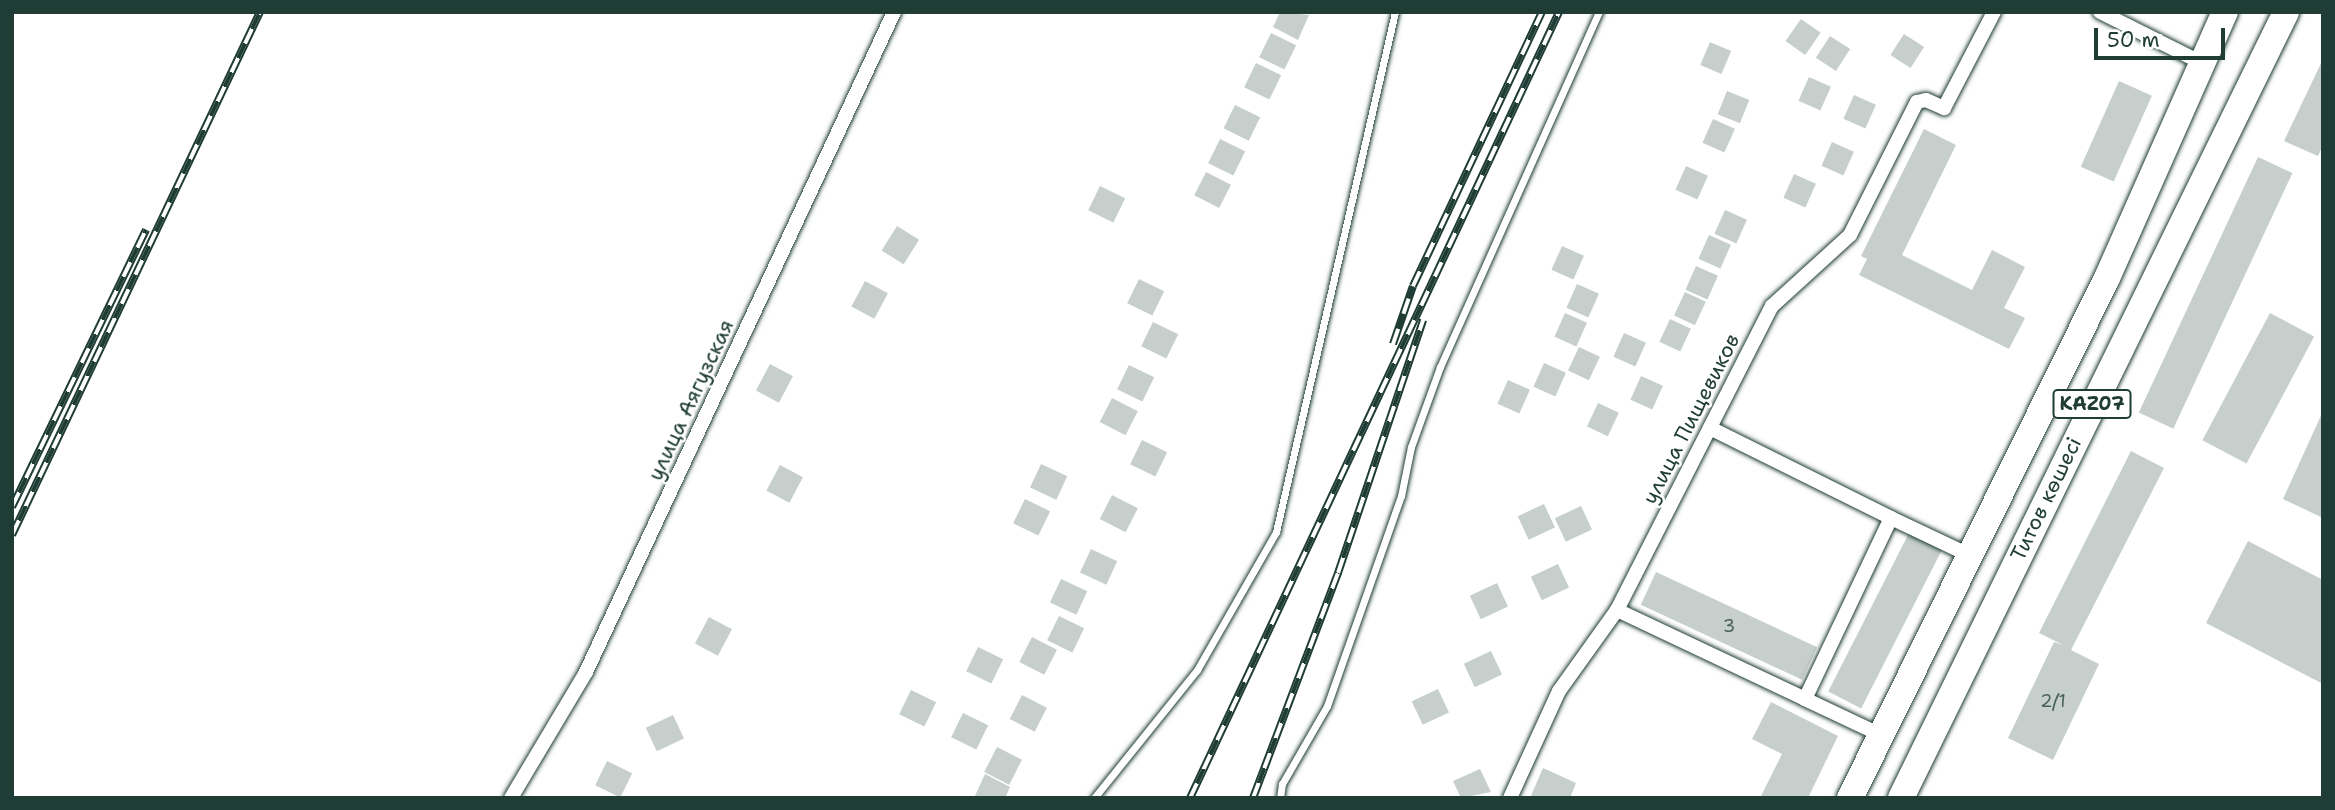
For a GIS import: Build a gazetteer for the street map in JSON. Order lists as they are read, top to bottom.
{
  "streets": {
    "highway": ["KAZ07", "Титов көшесі"],
    "street": ["улица Аягузская", "улица Пищевиков"]
  },
  "house_numbers": ["3", "2/1"],
  "scale_bar": "50 m"
}
